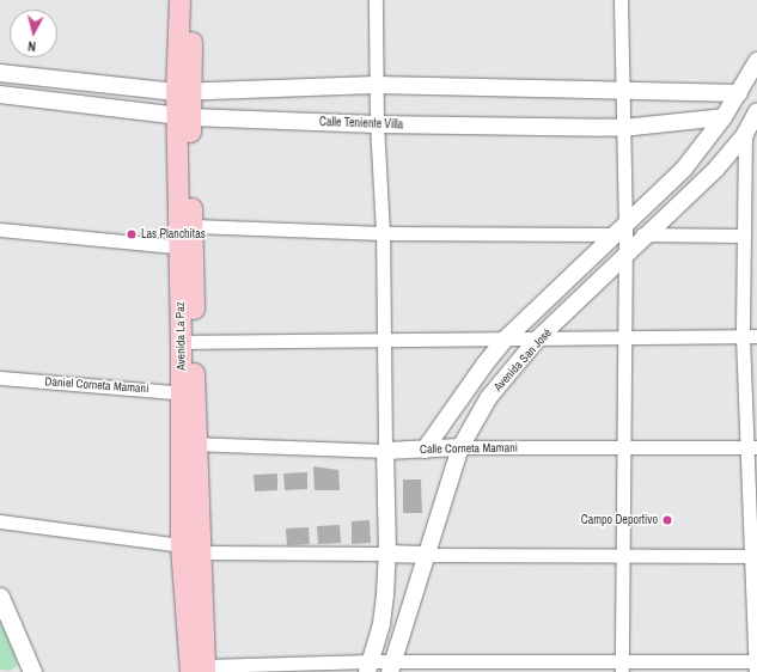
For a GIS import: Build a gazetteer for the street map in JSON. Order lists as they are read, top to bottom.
{
  "streets": {
    "main road": ["Avenida La Paz"],
    "street": [
      "Calle Teniente Villa",
      "Avenida San José",
      "Daniel Corneta Mamani",
      "Calle Corneta Mamani"
    ]
  },
  "crossings": [
    ["Calle Teniente Villa", "Avenida La Paz"],
    ["Calle Teniente Villa", "Avenida San José"],
    ["Avenida La Paz", "Daniel Corneta Mamani"],
    ["Avenida La Paz", "Calle Corneta Mamani"],
    ["Avenida San José", "Calle Corneta Mamani"]
  ],
  "places": ["Las Planchitas", "Campo Deportivo"],
  "north": "bottom"
}
